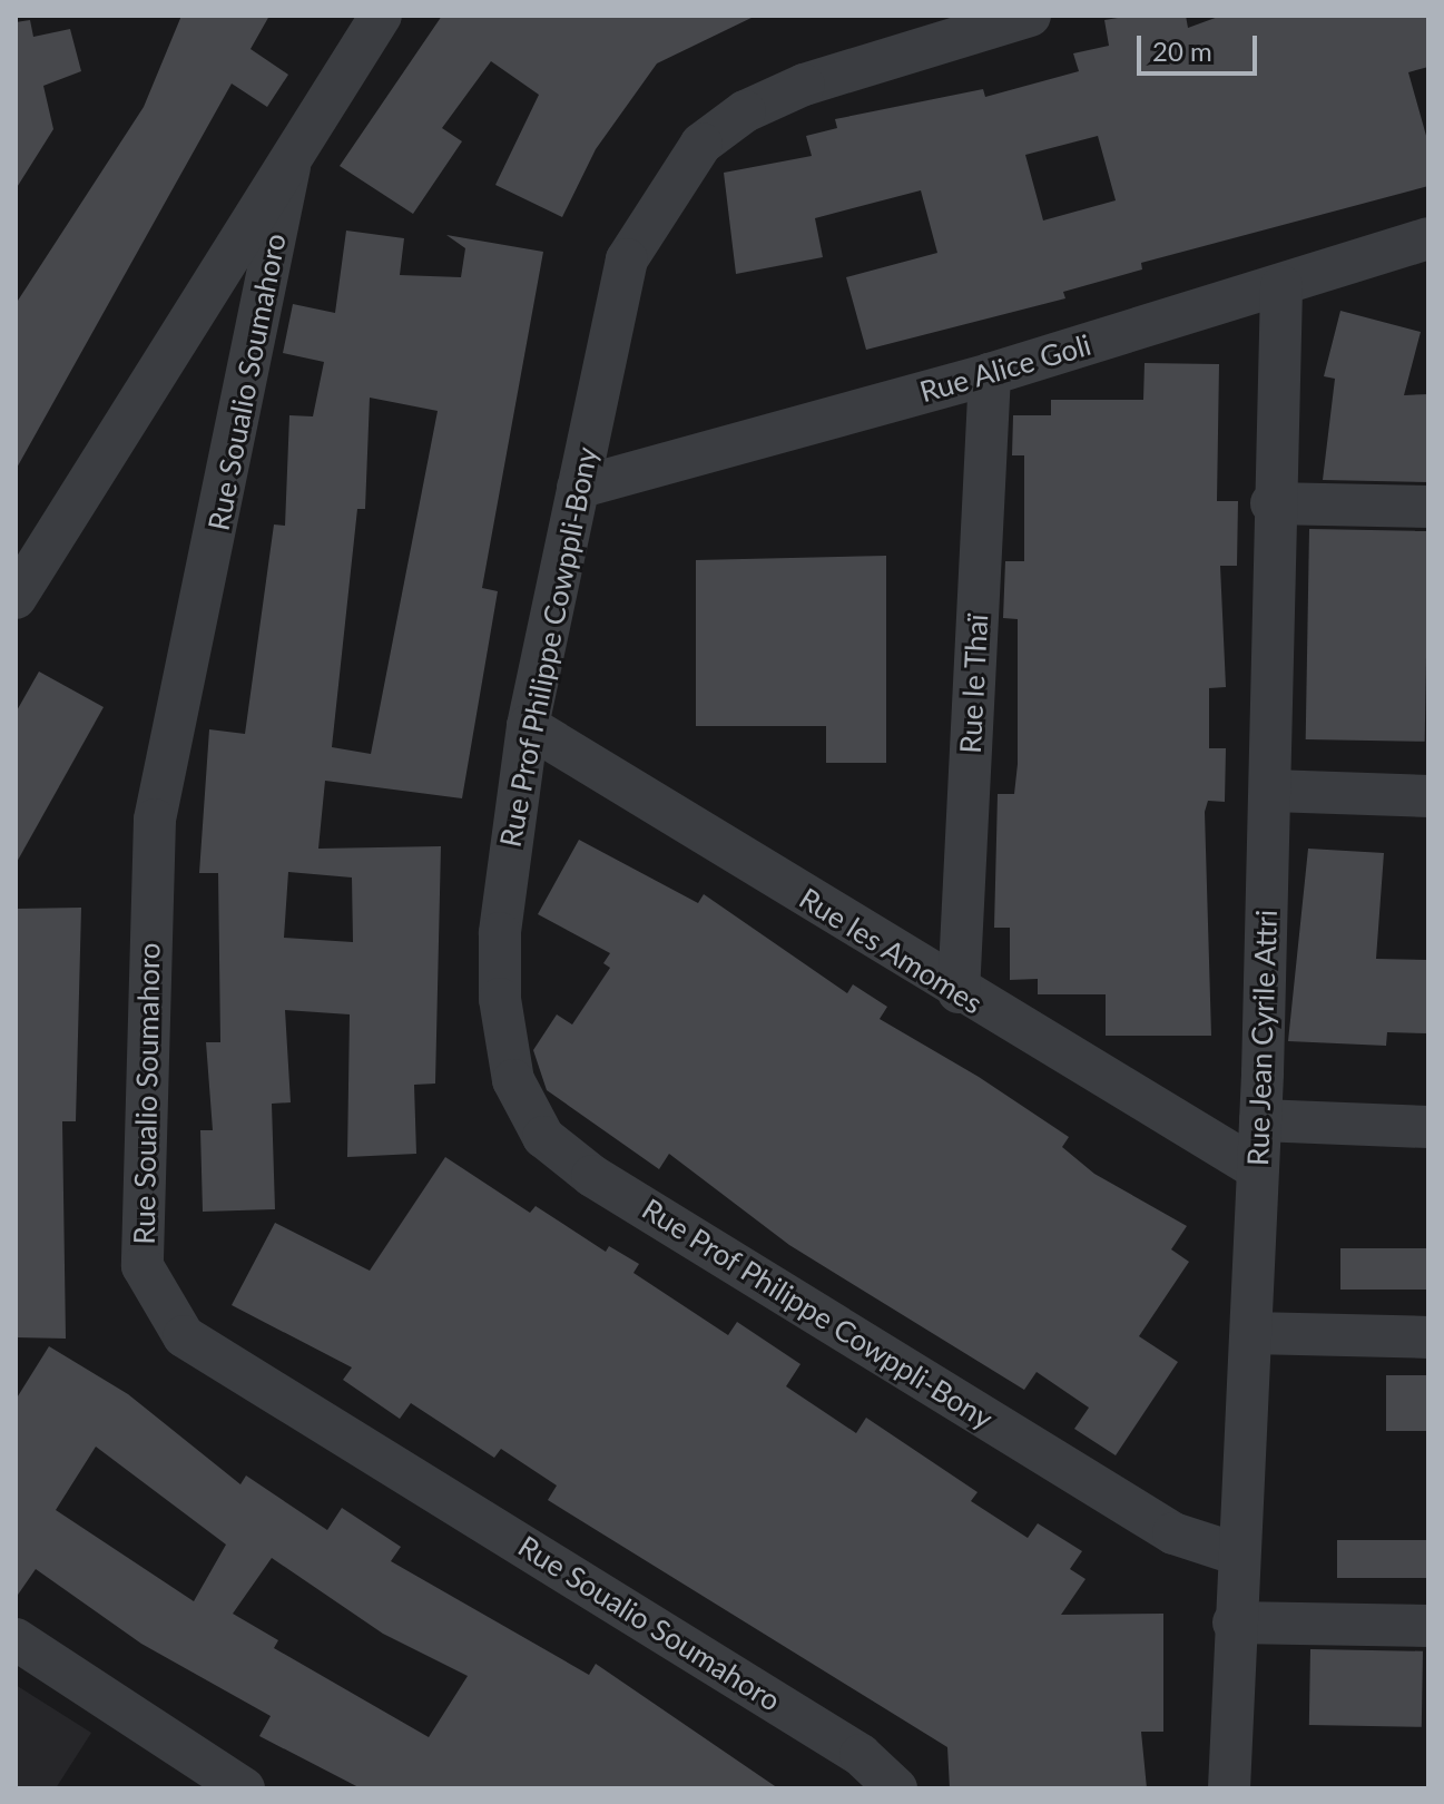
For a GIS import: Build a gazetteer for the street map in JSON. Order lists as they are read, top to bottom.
{
  "streets": {
    "street": [
      "Rue Alice Goli",
      "Rue Soualio Soumahoro",
      "Rue Prof Philippe Cowppli-Bony",
      "Rue le Thaï",
      "Rue les Amomes",
      "Rue Jean Cyrile Attri"
    ]
  },
  "crossings": [
    ["Rue Alice Goli", "Rue Prof Philippe Cowppli-Bony"],
    ["Rue Alice Goli", "Rue le Thaï"],
    ["Rue Alice Goli", "Rue Jean Cyrile Attri"],
    ["Rue Prof Philippe Cowppli-Bony", "Rue les Amomes"],
    ["Rue Prof Philippe Cowppli-Bony", "Rue Jean Cyrile Attri"],
    ["Rue le Thaï", "Rue les Amomes"],
    ["Rue les Amomes", "Rue Jean Cyrile Attri"]
  ],
  "scale_bar": "20 m"
}
